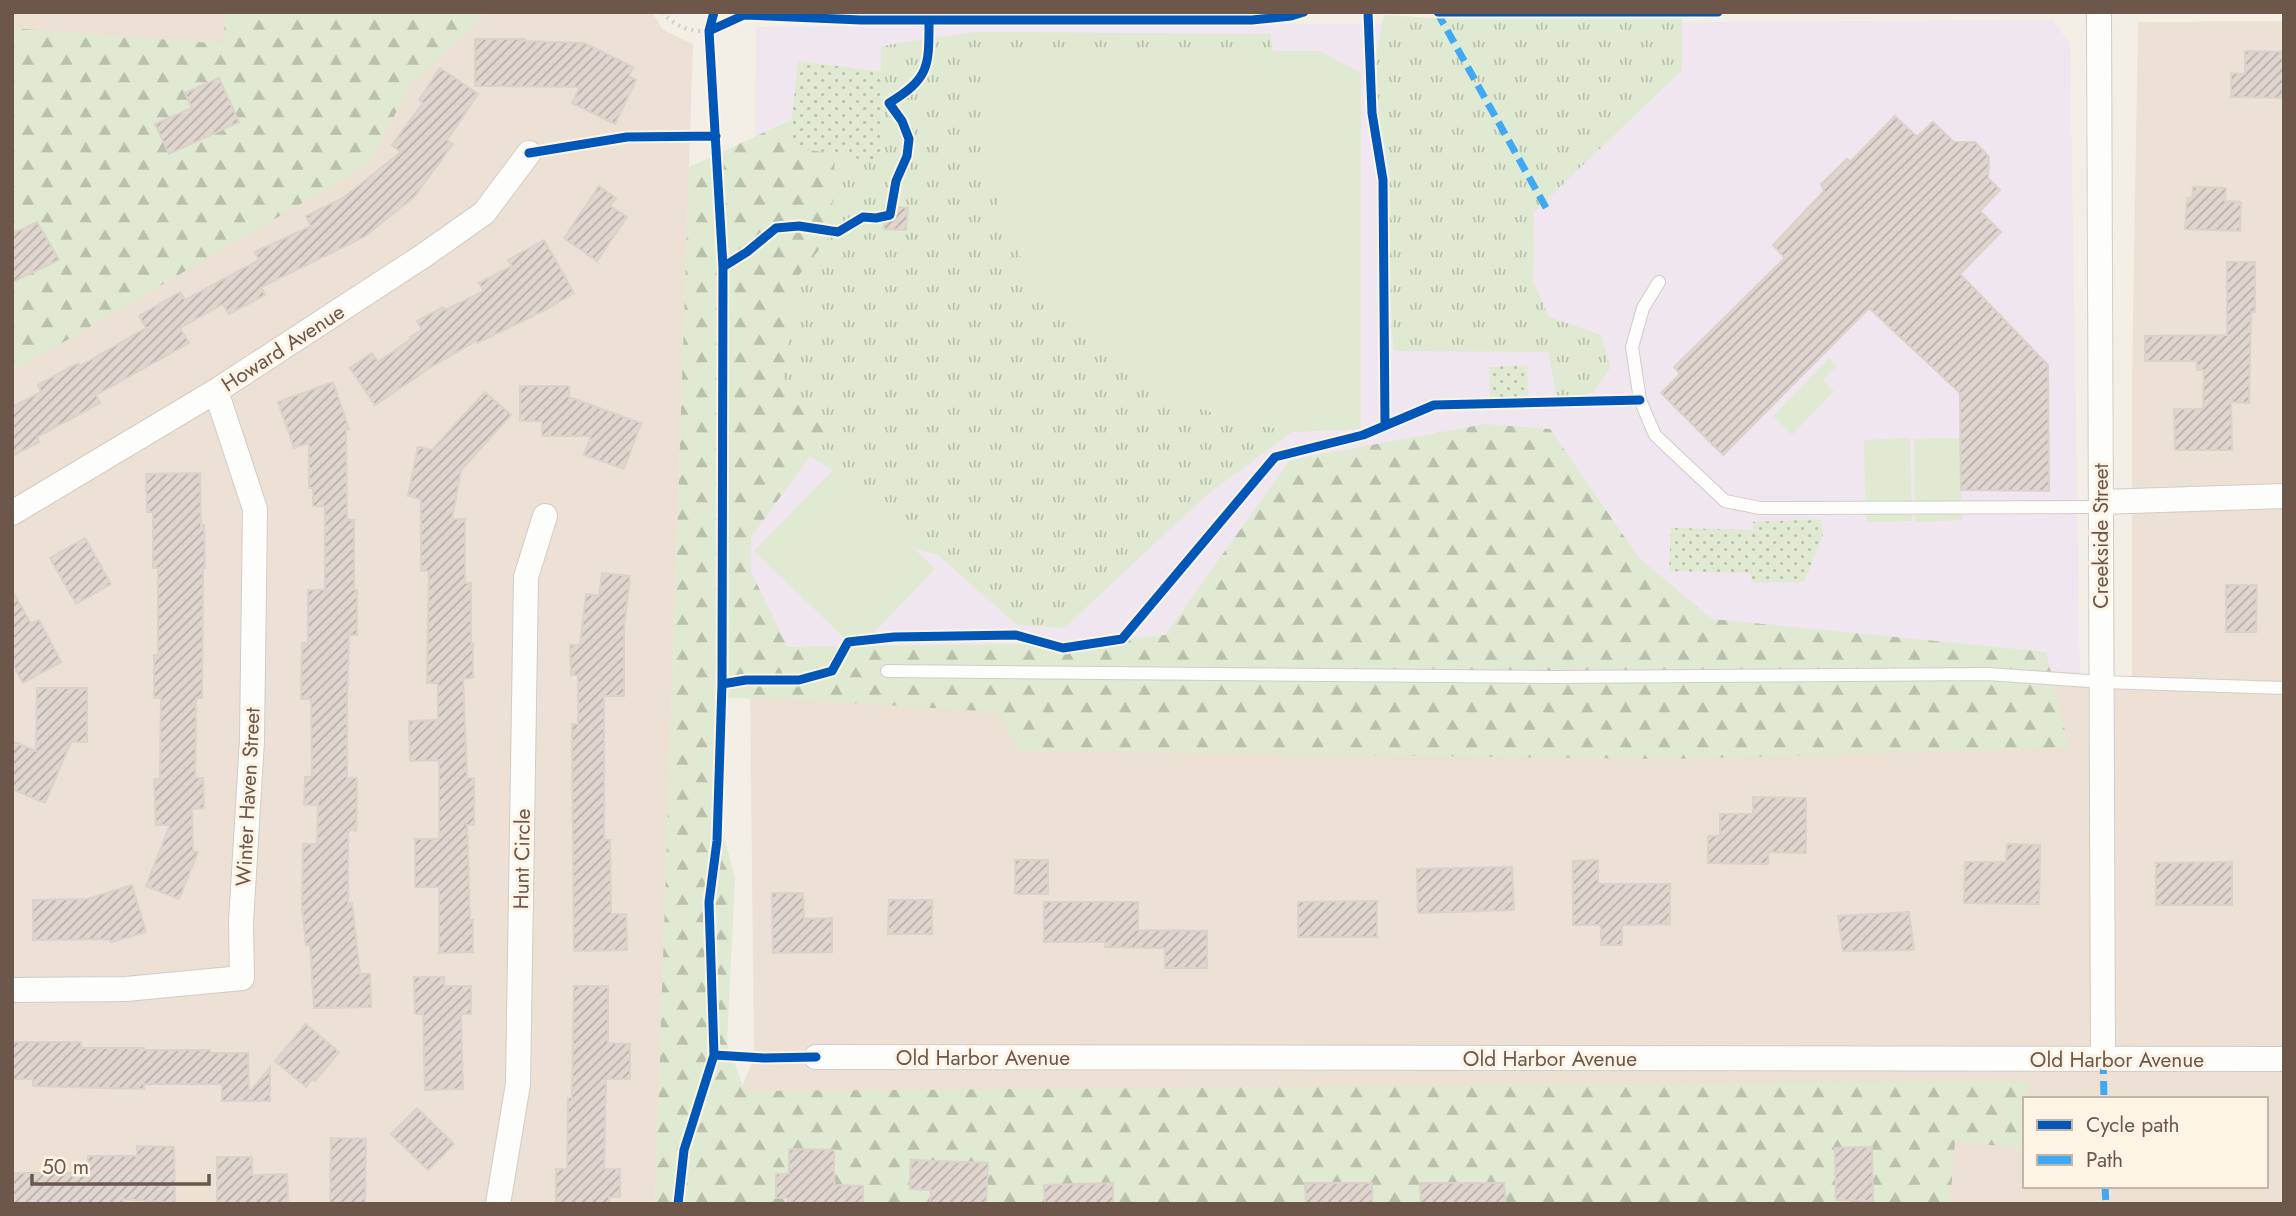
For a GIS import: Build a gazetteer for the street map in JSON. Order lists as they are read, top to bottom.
{
  "streets": {
    "street": [
      "Howard Avenue",
      "Creekside Street",
      "Winter Haven Street",
      "Hunt Circle",
      "Old Harbor Avenue"
    ]
  },
  "crossings": [
    ["Howard Avenue", "Winter Haven Street"],
    ["Creekside Street", "Old Harbor Avenue"]
  ],
  "legend": ["Cycle path", "Path"],
  "scale_bar": "50 m"
}
